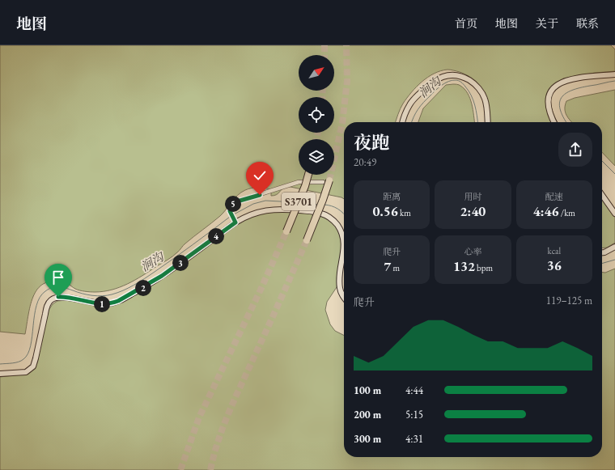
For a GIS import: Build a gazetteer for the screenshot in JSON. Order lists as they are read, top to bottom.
{
  "streets": {
    "highway": ["S3701"]
  },
  "water": ["涧沟"],
  "north": "top right",
  "page": {
    "header": "地图",
    "nav": [
      "首页",
      "地图",
      "关于",
      "联系"
    ],
    "heading": ["夜跑", "20:49"],
    "stats": [
      ["距离", "0.56 km"],
      ["用时", "2:40"],
      ["配速", "4:46 /km"],
      ["爬升", "7 m"],
      ["心率", "132 bpm"],
      ["kcal", "36"]
    ],
    "pins": [
      "5",
      "4",
      "3",
      "2",
      "1"
    ],
    "chart": ["爬升", "119–125 m"],
    "list": [
      {
        "name": "100 m",
        "note": "4:44"
      },
      {
        "name": "200 m",
        "note": "5:15"
      },
      {
        "name": "300 m",
        "note": "4:31"
      }
    ]
  }
}
